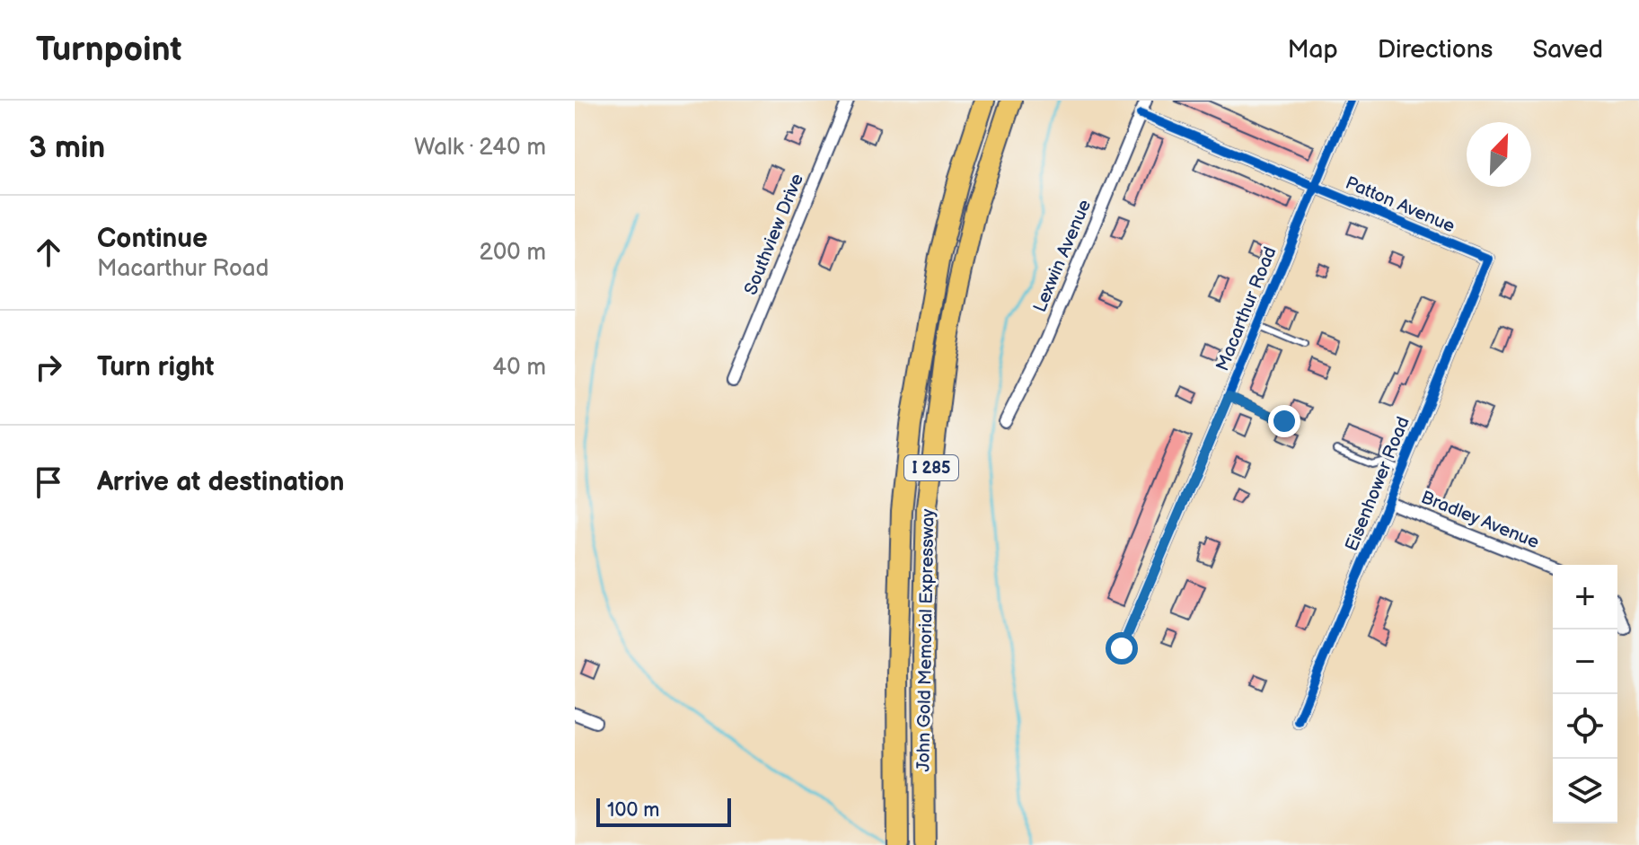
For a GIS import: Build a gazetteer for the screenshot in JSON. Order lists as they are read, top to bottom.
{
  "streets": {
    "highway": ["I 285", "John Gold Memorial Expressway"],
    "street": [
      "Patton Avenue",
      "Southview Drive",
      "Lexwin Avenue",
      "Macarthur Road",
      "Eisenhower Road",
      "Bradley Avenue"
    ]
  },
  "crossings": [
    ["Patton Avenue", "Lexwin Avenue"],
    ["Patton Avenue", "Macarthur Road"],
    ["Patton Avenue", "Eisenhower Road"],
    ["Eisenhower Road", "Bradley Avenue"]
  ],
  "scale_bar": "100 m",
  "north": "top right",
  "page": {
    "header": "Turnpoint",
    "nav": ["Map", "Directions", "Saved"],
    "heading": ["3 min", "Walk · 240 m"],
    "list": [
      ["Continue", "Macarthur Road", "200 m"],
      ["Turn right", "40 m"],
      "Arrive at destination"
    ],
    "map_buttons": ["+", "−"],
    "scale": "100 m"
  }
}
